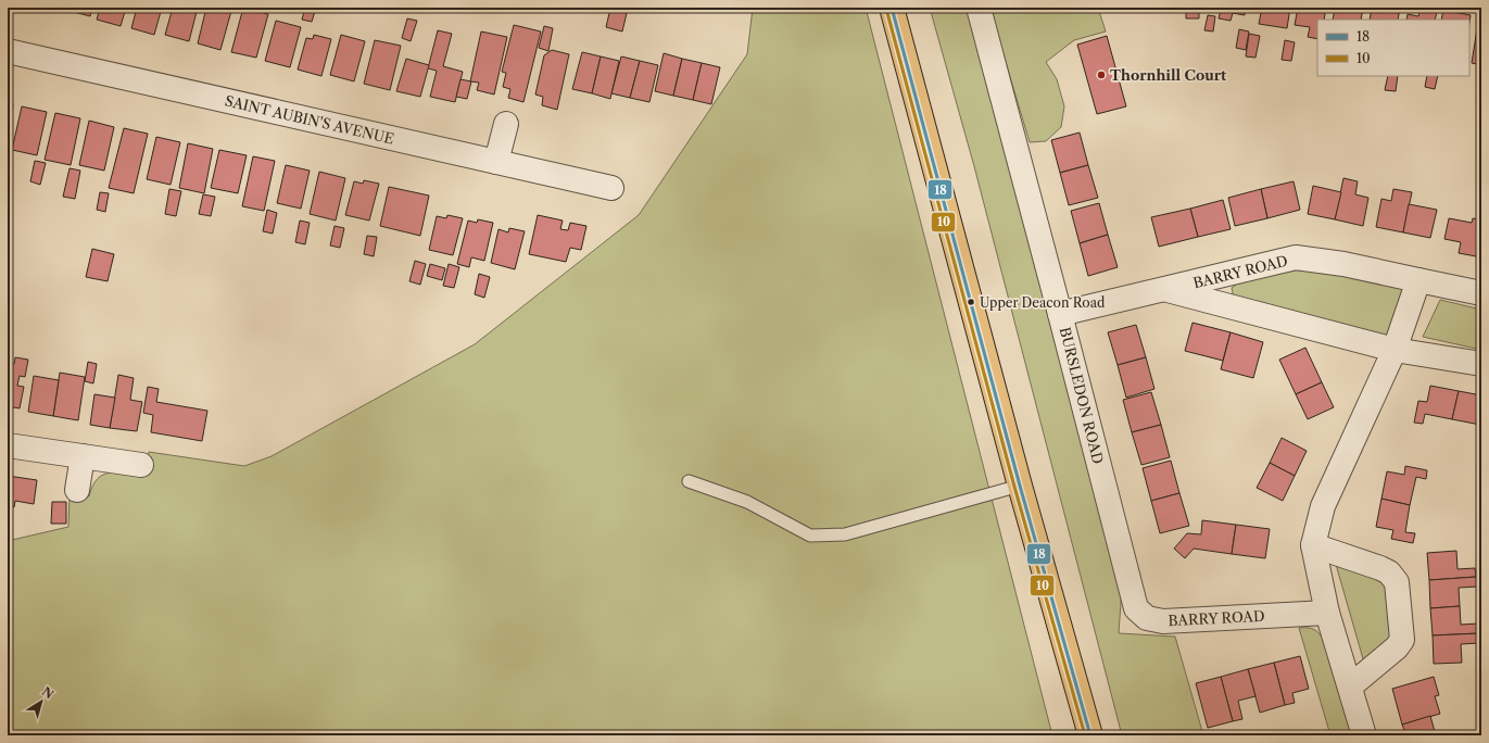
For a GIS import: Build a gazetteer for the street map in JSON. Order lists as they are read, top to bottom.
{
  "streets": {
    "street": ["SAINT AUBIN'S AVENUE", "BARRY ROAD", "BURSLEDON ROAD"]
  },
  "crossings": [
    ["BARRY ROAD", "BURSLEDON ROAD"]
  ],
  "places": ["Thornhill Court", "Upper Deacon Road"],
  "lines": ["transit line 18", "transit line 10"],
  "legend": ["18", "10"],
  "north": "top right"
}
